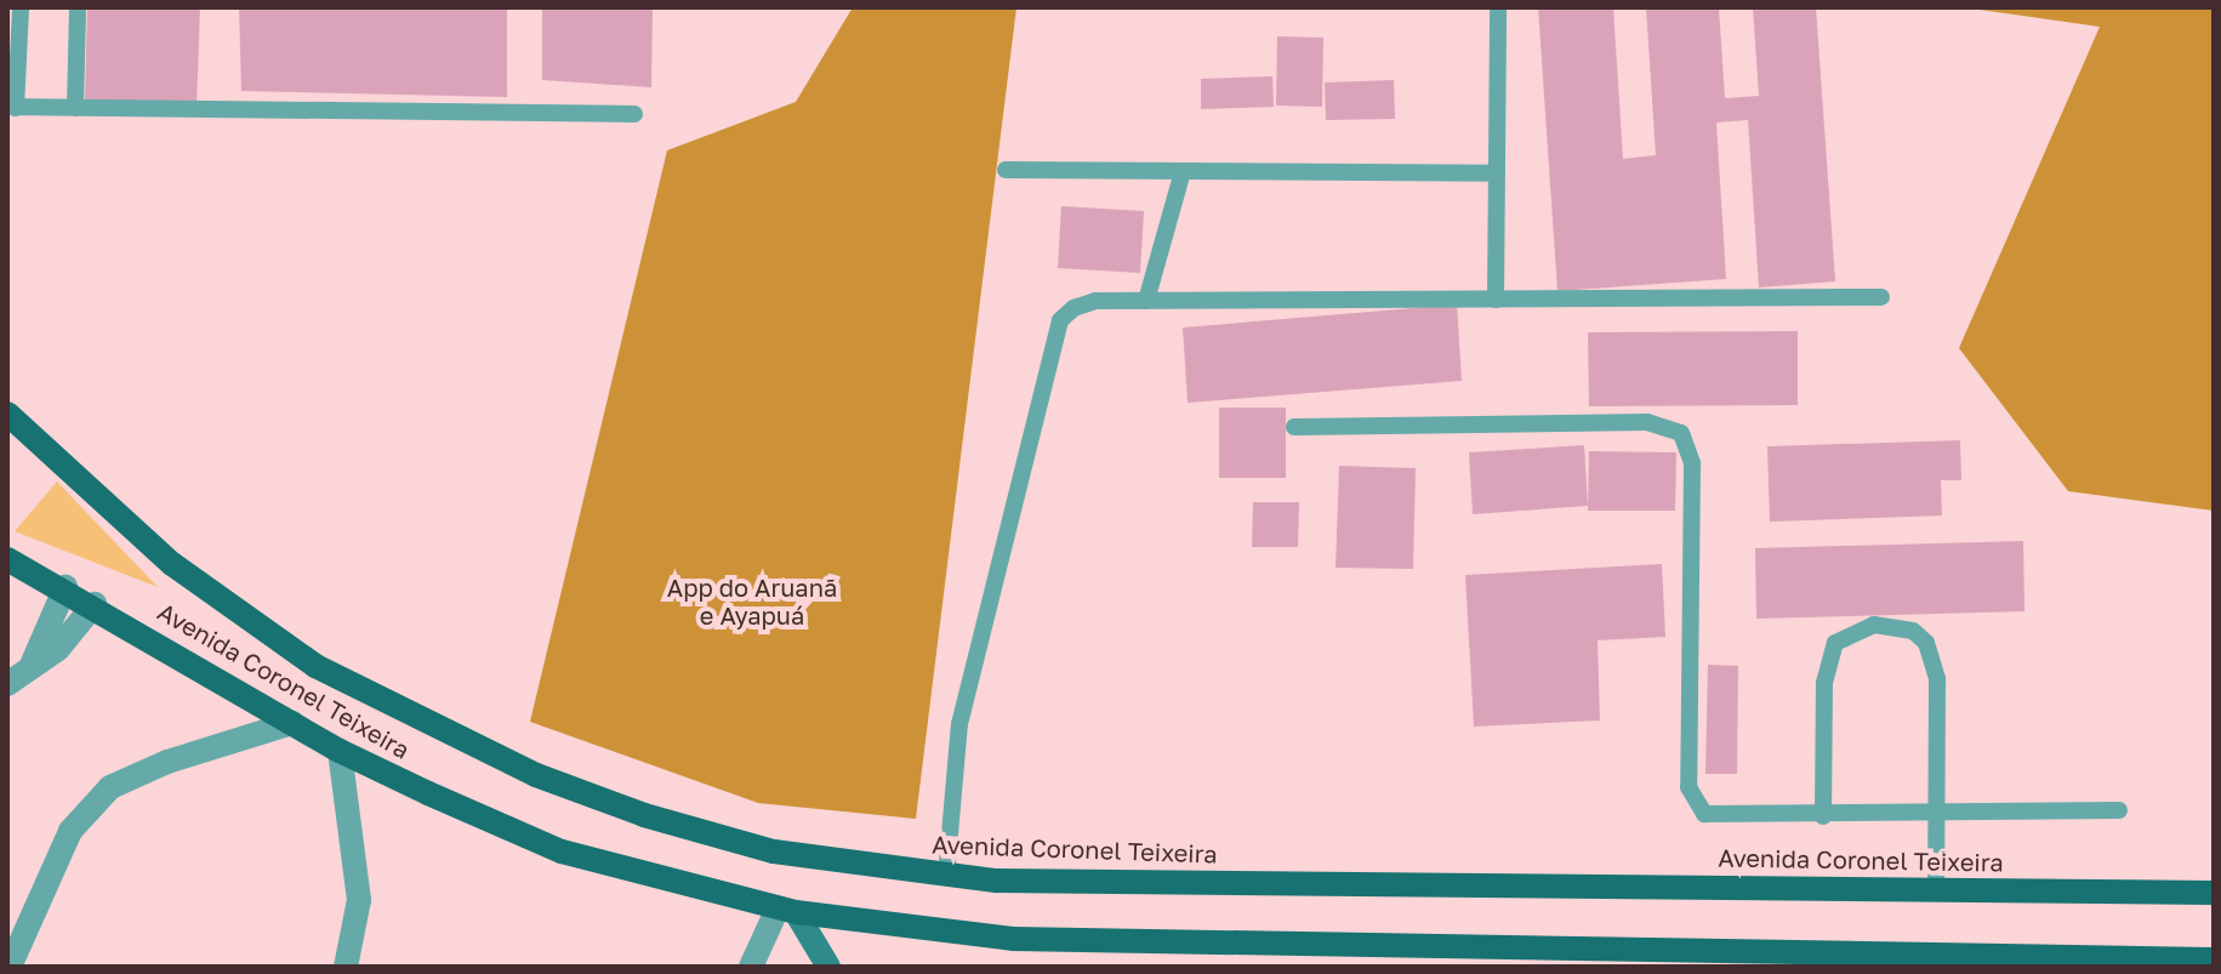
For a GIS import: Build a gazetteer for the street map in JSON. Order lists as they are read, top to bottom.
{
  "streets": {
    "main road": ["Avenida Coronel Teixeira"]
  },
  "parks": ["App do Aruanã e Ayapuá"]
}
